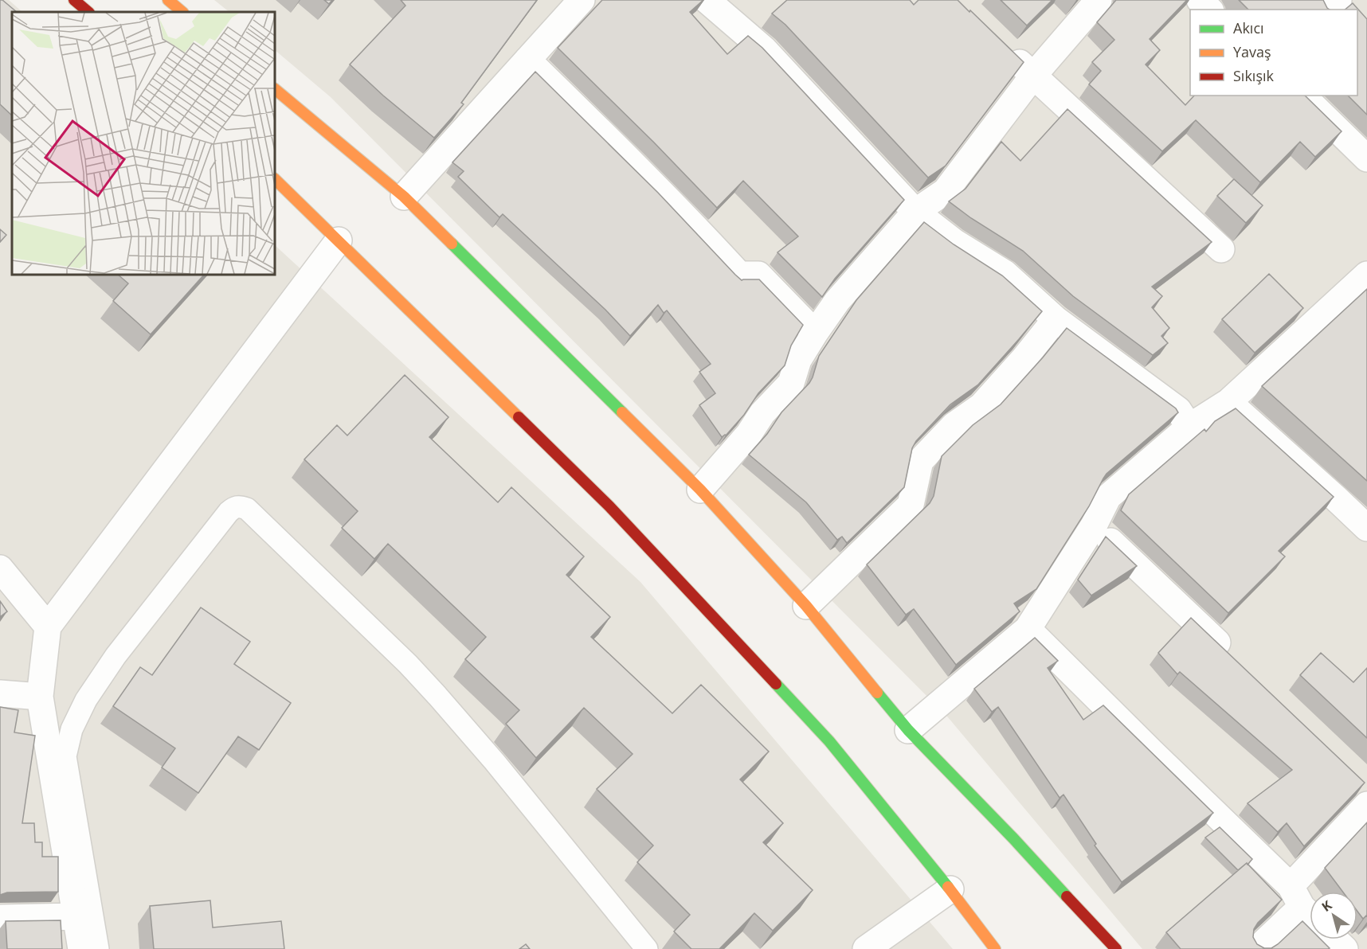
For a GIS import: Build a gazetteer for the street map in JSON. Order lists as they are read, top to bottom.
{
  "legend": ["Akıcı", "Yavaş", "Sıkışık"],
  "north": "top left"
}
